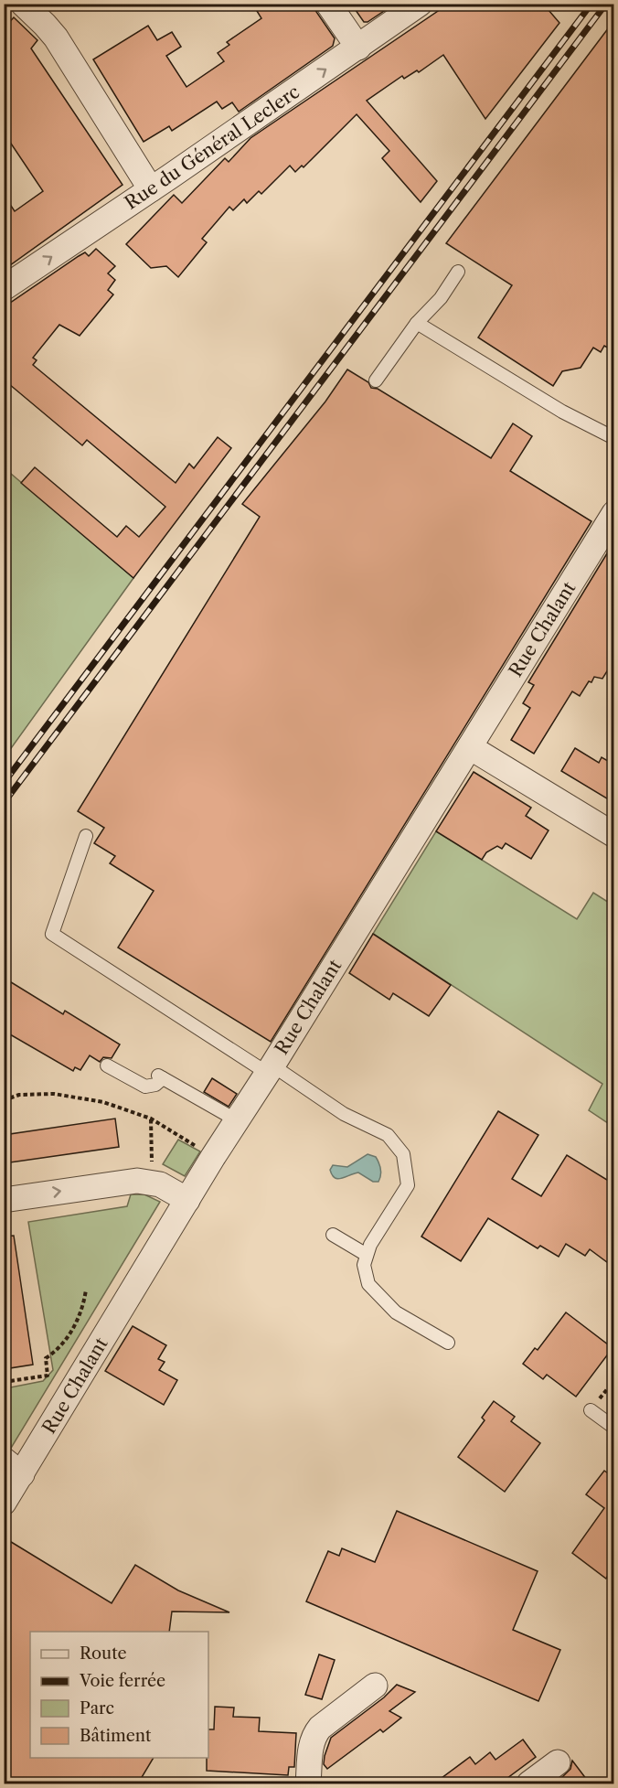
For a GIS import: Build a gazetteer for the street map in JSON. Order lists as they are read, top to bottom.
{
  "streets": {
    "street": ["Rue du Général Leclerc", "Rue Chalant"]
  },
  "one_way": ["Rue du Général Leclerc"],
  "legend": [
    "Route",
    "Voie ferrée",
    "Parc",
    "Bâtiment"
  ]
}
